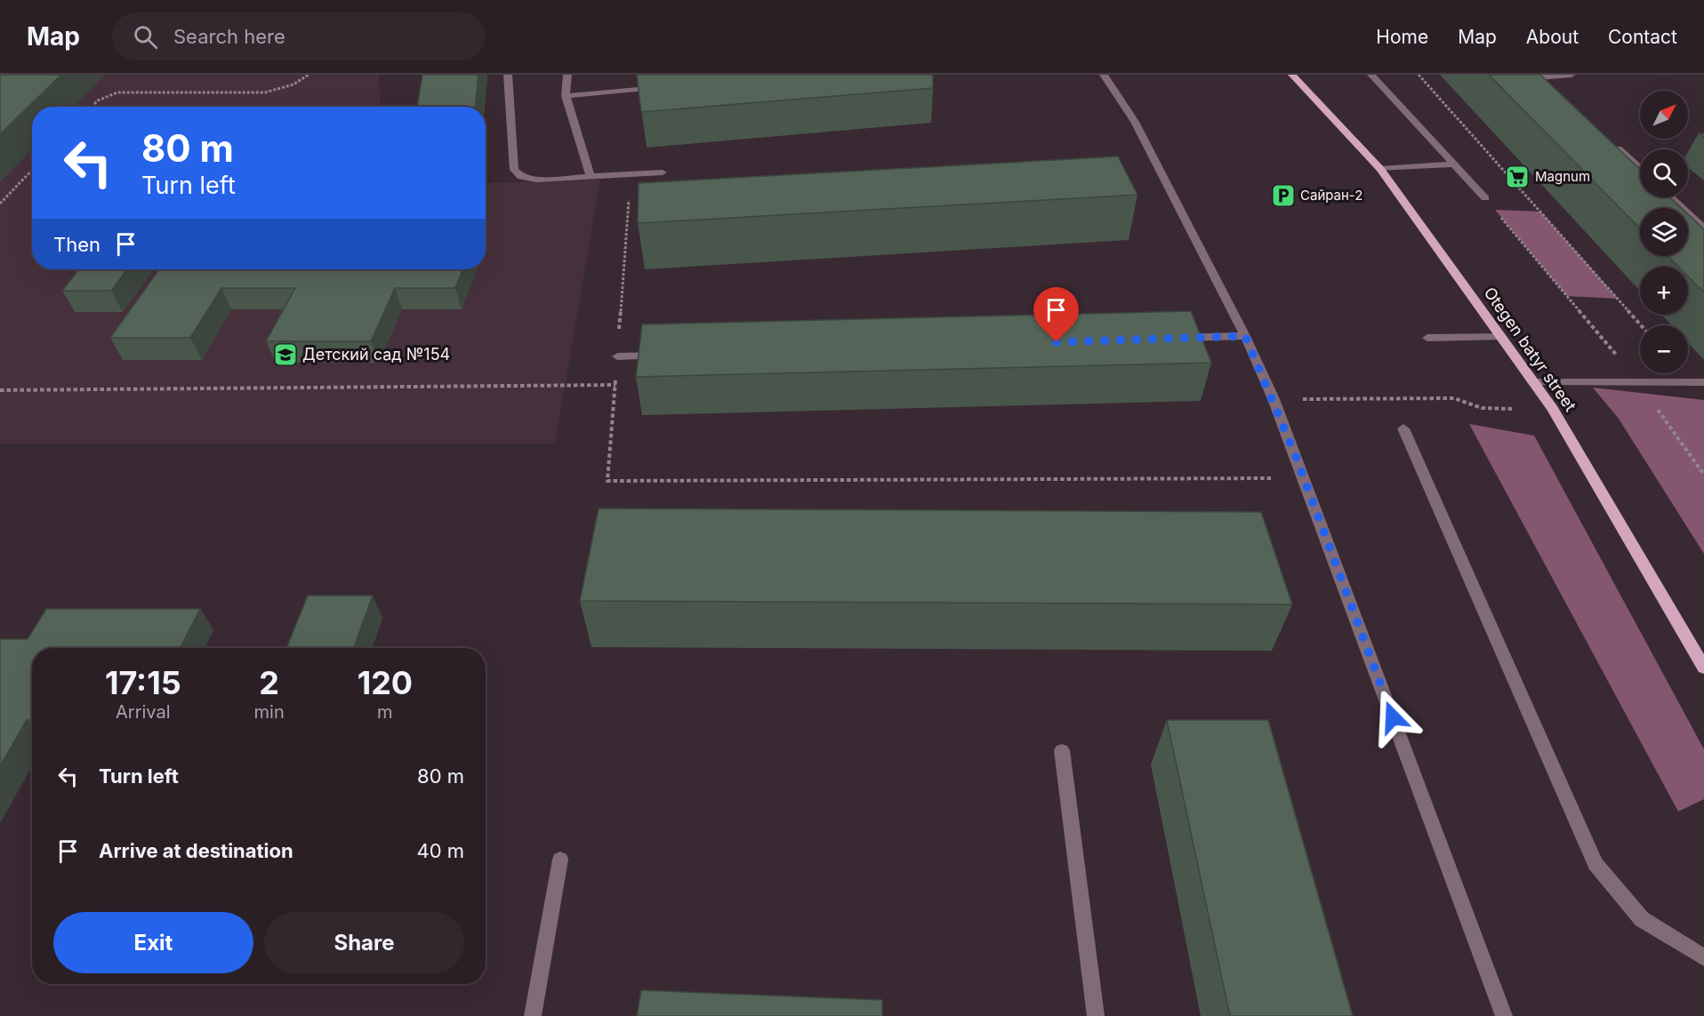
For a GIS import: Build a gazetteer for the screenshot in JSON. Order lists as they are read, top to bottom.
{
  "streets": {
    "main road": ["Otegen batyr street"]
  },
  "places": {
    "supermarket": ["Magnum"],
    "parking": ["Сайран-2"],
    "school or university": ["Детский сад №154"]
  },
  "north": "top right",
  "page": {
    "header": "Map",
    "search": "Search here",
    "nav": [
      "Home",
      "Map",
      "About",
      "Contact"
    ],
    "map_buttons": ["+", "−"],
    "turn": ["80 m", "Turn left"],
    "then": "Then",
    "eta": [
      "17:15",
      "Arrival",
      "2",
      "min",
      "120",
      "m"
    ],
    "list": [
      {
        "name": "Turn left",
        "value": "80 m"
      },
      {
        "name": "Arrive at destination",
        "value": "40 m"
      }
    ],
    "buttons": ["Exit", "Share"]
  }
}
